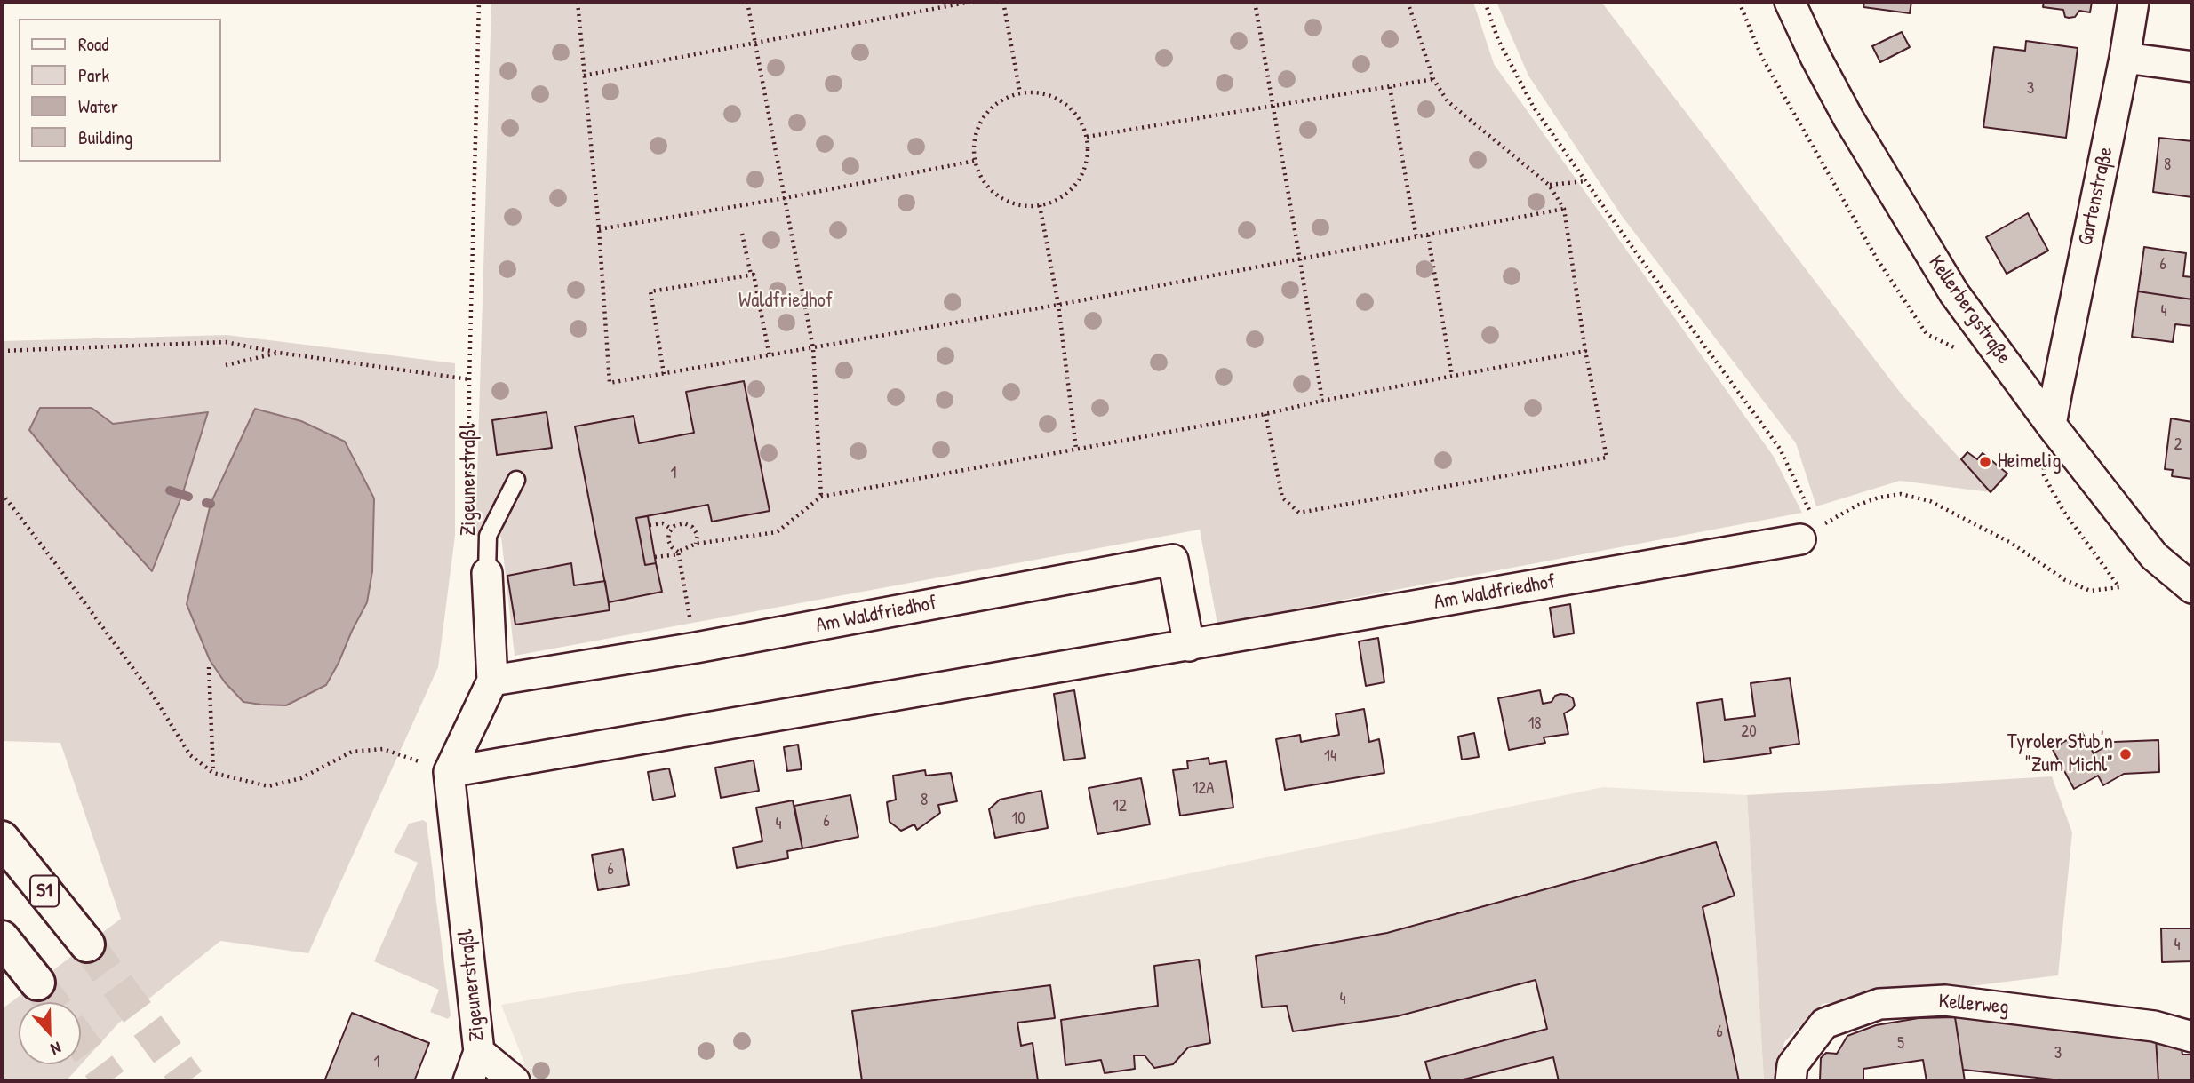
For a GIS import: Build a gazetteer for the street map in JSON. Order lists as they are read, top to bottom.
{
  "streets": {
    "highway": ["S1"],
    "street": [
      "Gartenstraße",
      "Kellerbergstraße",
      "Zigeunerstraßl",
      "Am Waldfriedhof",
      "Kellerweg"
    ]
  },
  "crossings": [
    ["Gartenstraße", "Kellerbergstraße"],
    ["Zigeunerstraßl", "Am Waldfriedhof"]
  ],
  "parks": ["Waldfriedhof"],
  "places": ["Heimelig", "Tyroler Stub'n \"Zum Michl\""],
  "house_numbers": [
    "3",
    "8",
    "6",
    "4",
    "2",
    "1",
    "18",
    "20",
    "14",
    "12A",
    "8",
    "12",
    "10",
    "6",
    "4",
    "6",
    "4",
    "4",
    "6",
    "5",
    "3",
    "1"
  ],
  "legend": [
    "Road",
    "Park",
    "Water",
    "Building"
  ],
  "north": "bottom"
}
